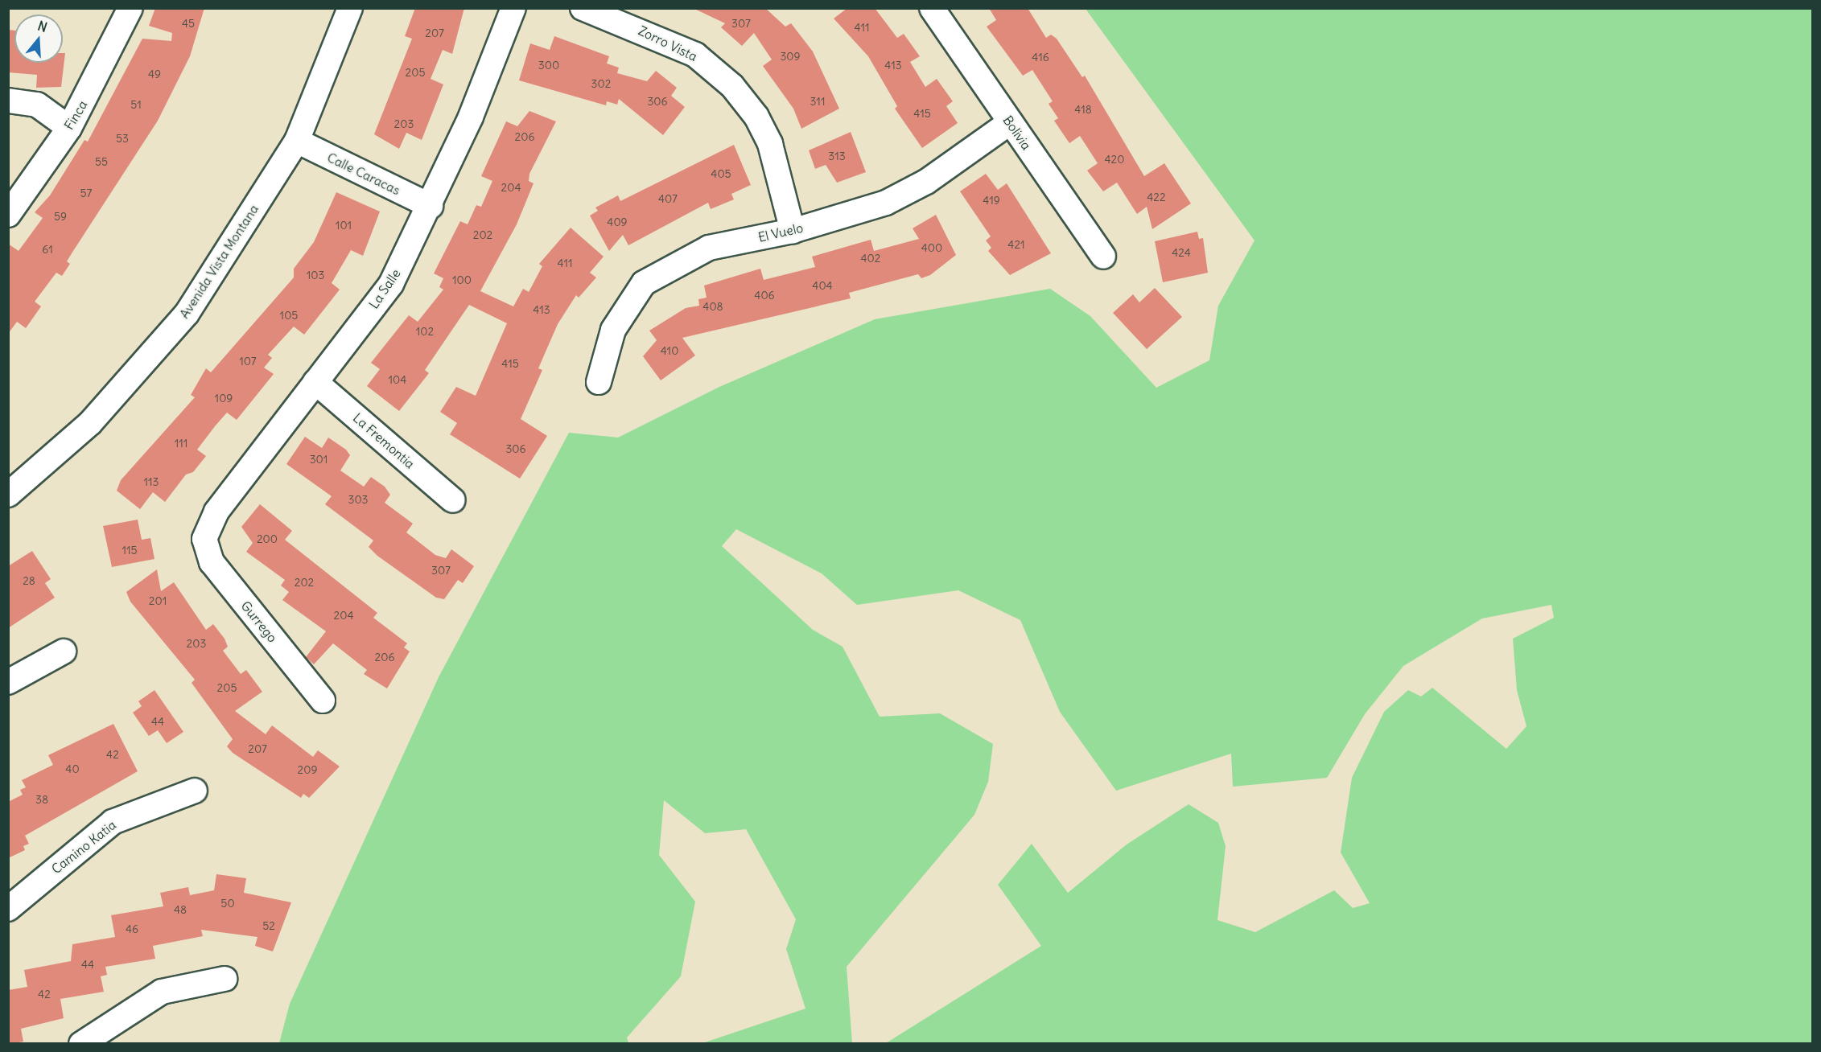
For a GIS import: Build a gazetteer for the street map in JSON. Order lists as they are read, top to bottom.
{
  "streets": {
    "street": [
      "Zorro Vista",
      "Finca",
      "Bolivia",
      "Calle Caracas",
      "El Vuelo",
      "Avenida Vista Montana",
      "La Salle",
      "La Fremontia",
      "Gurrego",
      "Camino Katia"
    ]
  },
  "crossings": [
    ["Zorro Vista", "El Vuelo"],
    ["Bolivia", "El Vuelo"],
    ["Calle Caracas", "Avenida Vista Montana"],
    ["Calle Caracas", "La Salle"],
    ["La Salle", "La Fremontia"],
    ["La Salle", "Gurrego"]
  ],
  "house_numbers": [
    "45",
    "307",
    "411",
    "207",
    "309",
    "416",
    "300",
    "413",
    "205",
    "49",
    "302",
    "306",
    "311",
    "51",
    "418",
    "415",
    "203",
    "206",
    "53",
    "313",
    "420",
    "55",
    "405",
    "204",
    "57",
    "422",
    "407",
    "419",
    "59",
    "409",
    "101",
    "202",
    "421",
    "400",
    "61",
    "424",
    "402",
    "411",
    "103",
    "100",
    "404",
    "406",
    "408",
    "413",
    "105",
    "102",
    "410",
    "107",
    "415",
    "104",
    "109",
    "111",
    "306",
    "301",
    "113",
    "303",
    "200",
    "115",
    "307",
    "28",
    "202",
    "201",
    "204",
    "203",
    "206",
    "205",
    "44",
    "207",
    "42",
    "40",
    "209",
    "38",
    "50",
    "48",
    "52",
    "46",
    "44",
    "42"
  ],
  "north": "top"
}
